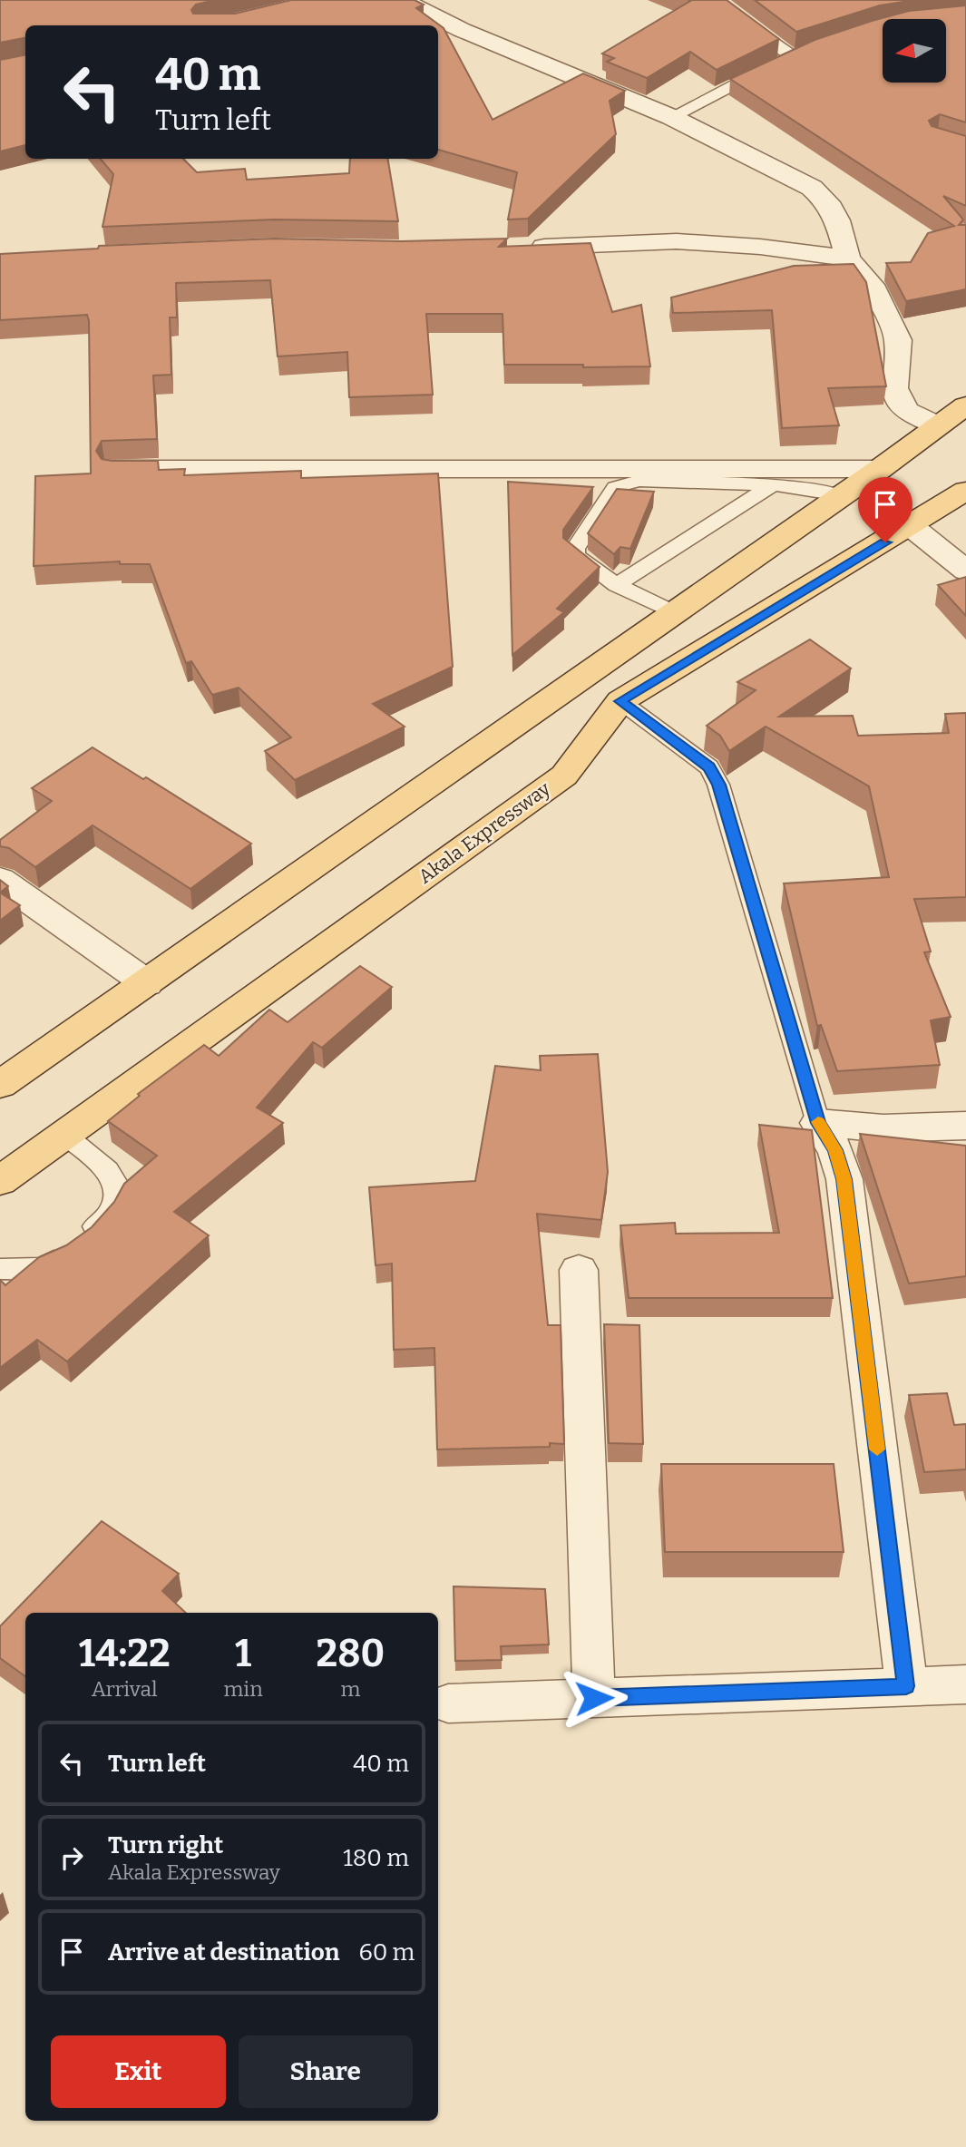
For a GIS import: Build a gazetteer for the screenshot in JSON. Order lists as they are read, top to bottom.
{
  "streets": {
    "main road": ["Akala Expressway"]
  },
  "north": "left",
  "page": {
    "turn": ["40 m", "Turn left"],
    "eta": [
      "14:22",
      "Arrival",
      "1",
      "min",
      "280",
      "m"
    ],
    "list": [
      {
        "name": "Turn left",
        "value": "40 m"
      },
      {
        "name": "Turn right",
        "note": "Akala Expressway",
        "value": "180 m"
      },
      {
        "name": "Arrive at destination",
        "value": "60 m"
      }
    ],
    "buttons": ["Exit", "Share"]
  }
}
